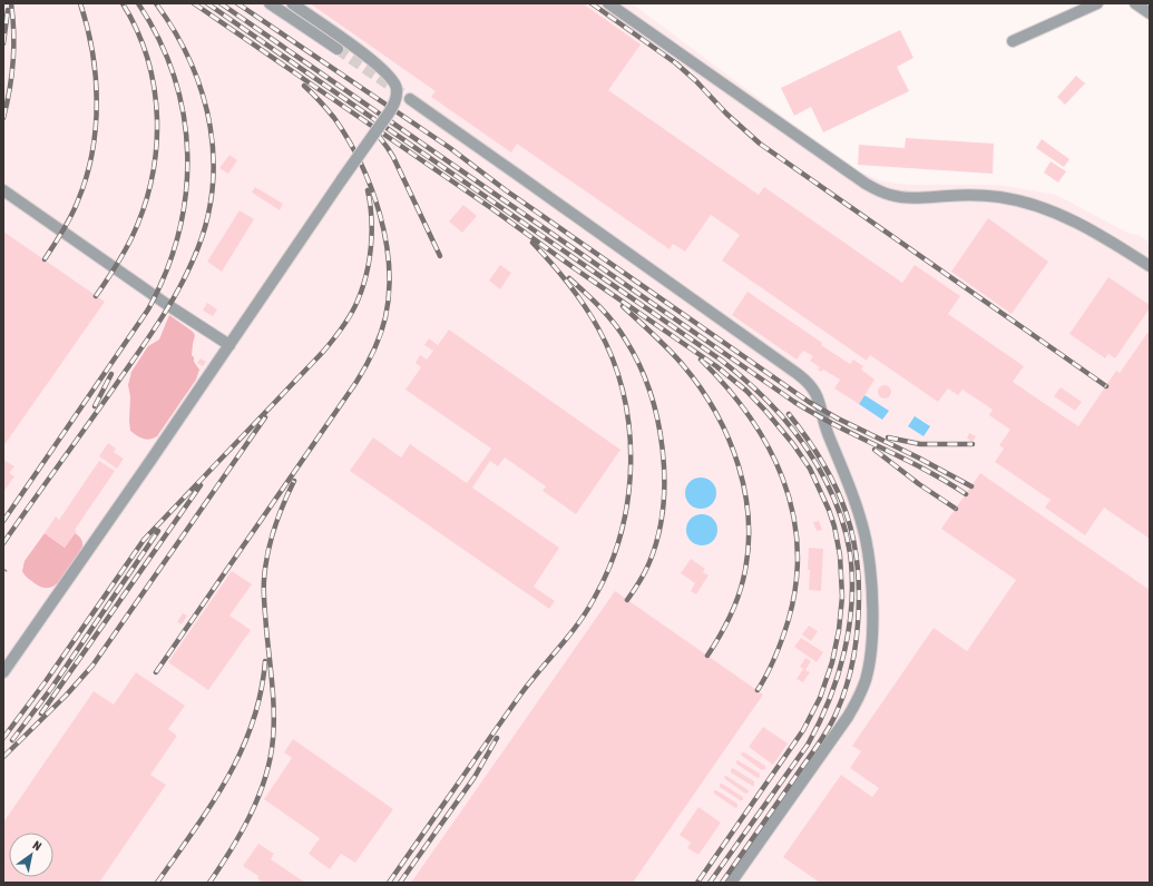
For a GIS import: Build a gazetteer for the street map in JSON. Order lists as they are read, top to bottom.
{
  "north": "top right"
}
